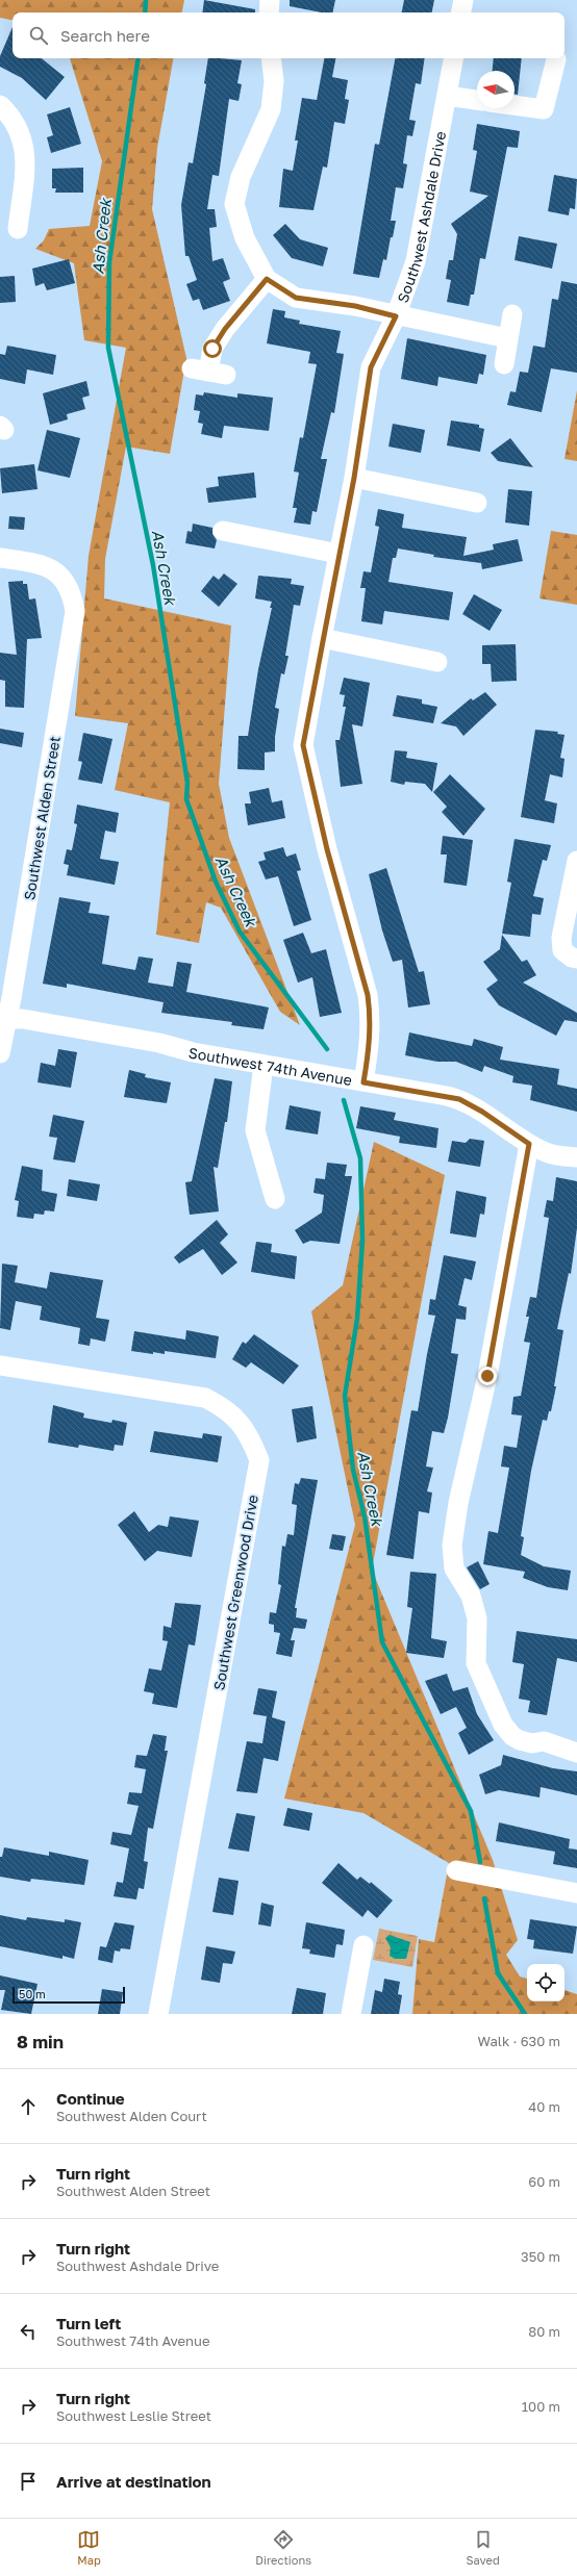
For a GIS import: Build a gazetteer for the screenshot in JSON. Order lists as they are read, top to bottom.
{
  "streets": {
    "street": [
      "Southwest Ashdale Drive",
      "Southwest Alden Street",
      "Southwest 74th Avenue",
      "Southwest Greenwood Drive"
    ]
  },
  "crossings": [
    ["Southwest Ashdale Drive", "Southwest 74th Avenue"],
    ["Southwest Alden Street", "Southwest 74th Avenue"]
  ],
  "water": ["Ash Creek"],
  "scale_bar": "50 m",
  "north": "left",
  "page": {
    "search": "Search here",
    "scale": "50 m",
    "heading": ["8 min", "Walk · 630 m"],
    "list": [
      ["Continue", "Southwest Alden Court", "40 m"],
      ["Turn right", "Southwest Alden Street", "60 m"],
      ["Turn right", "Southwest Ashdale Drive", "350 m"],
      ["Turn left", "Southwest 74th Avenue", "80 m"],
      ["Turn right", "Southwest Leslie Street", "100 m"],
      "Arrive at destination"
    ],
    "nav": ["Map", "Directions", "Saved"]
  }
}
